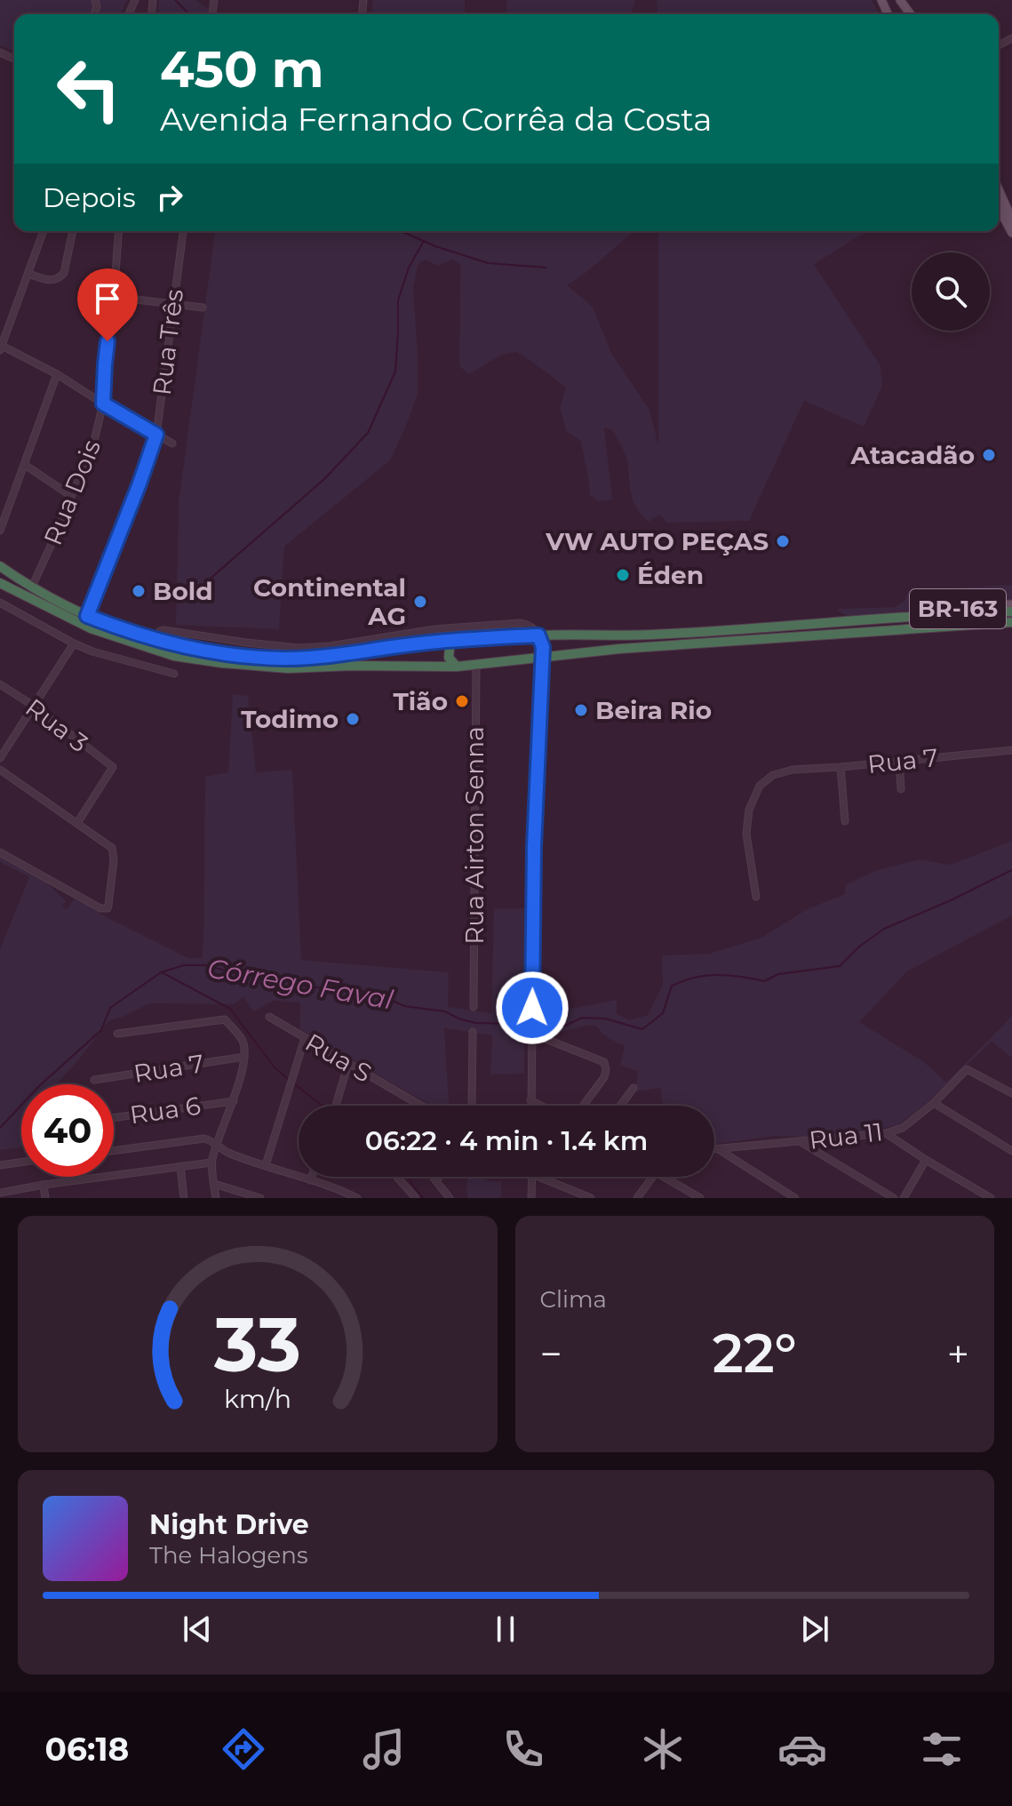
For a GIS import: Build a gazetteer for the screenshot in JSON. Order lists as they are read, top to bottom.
{
  "streets": {
    "highway": ["BR-163"],
    "street": [
      "Rua Três",
      "Rua Dois",
      "Rua 3",
      "Rua 7",
      "Rua Airton Senna",
      "Rua S",
      "Rua 6",
      "Rua 11"
    ]
  },
  "crossings": [
    ["Rua Três", "BR-163"],
    ["Rua Dois", "BR-163"],
    ["BR-163", "Rua Airton Senna"]
  ],
  "water": ["Córrego Faval"],
  "places": [
    "Atacadão",
    "VW AUTO PEÇAS",
    "Éden",
    "Bold",
    "Continental AG",
    "Tião",
    "Beira Rio",
    "Todimo"
  ],
  "page": {
    "turn": ["450 m", "Avenida Fernando Corrêa da Costa"],
    "then": "Depois",
    "limit": "40",
    "trip": "06:22 · 4 min · 1.4 km",
    "tile": "Clima",
    "heat": ["−", "22°", "+"],
    "song": ["Night Drive", "The Halogens"],
    "tabs": "06:18",
    "gauge": ["33", "km/h"]
  }
}
